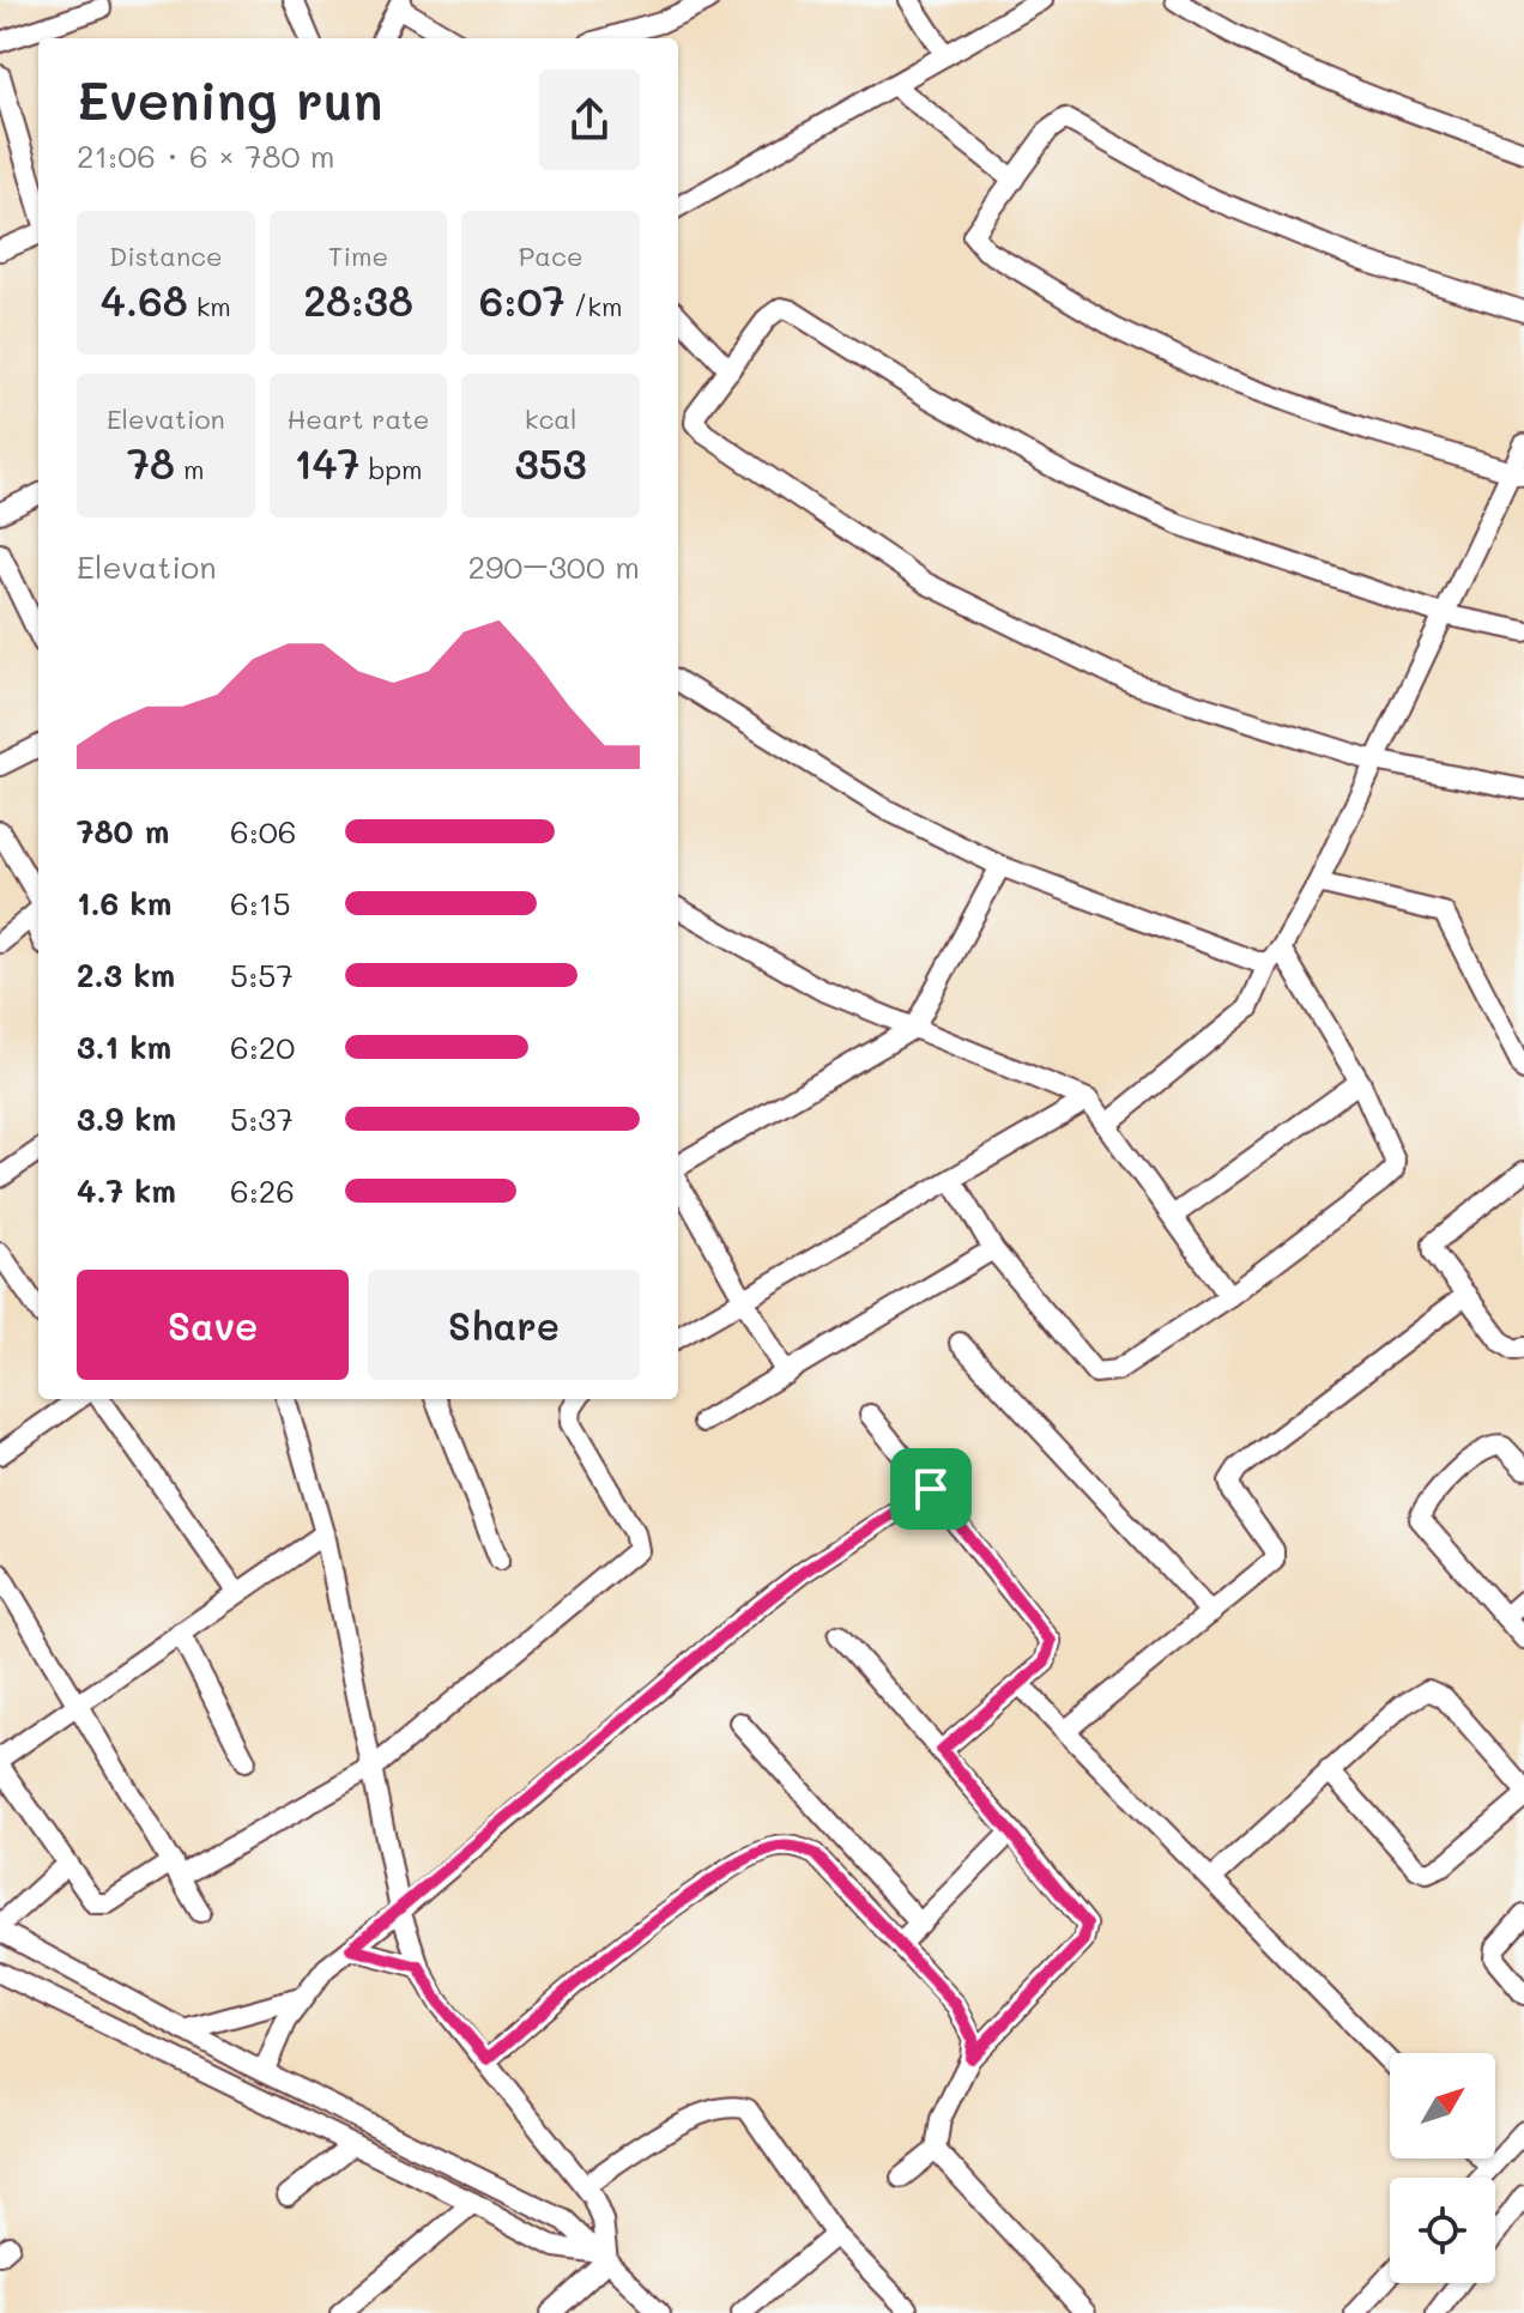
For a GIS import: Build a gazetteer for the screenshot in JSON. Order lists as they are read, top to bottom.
{
  "north": "top right",
  "page": {
    "heading": ["Evening run", "21:06 · 6 × 780 m"],
    "stats": [
      ["Distance", "4.68 km"],
      ["Time", "28:38"],
      ["Pace", "6:07 /km"],
      ["Elevation", "78 m"],
      ["Heart rate", "147 bpm"],
      ["kcal", "353"]
    ],
    "chart": ["Elevation", "290–300 m"],
    "list": [
      {
        "name": "780 m",
        "note": "6:06"
      },
      {
        "name": "1.6 km",
        "note": "6:15"
      },
      {
        "name": "2.3 km",
        "note": "5:57"
      },
      {
        "name": "3.1 km",
        "note": "6:20"
      },
      {
        "name": "3.9 km",
        "note": "5:37"
      },
      {
        "name": "4.7 km",
        "note": "6:26"
      }
    ],
    "buttons": ["Save", "Share"]
  }
}
